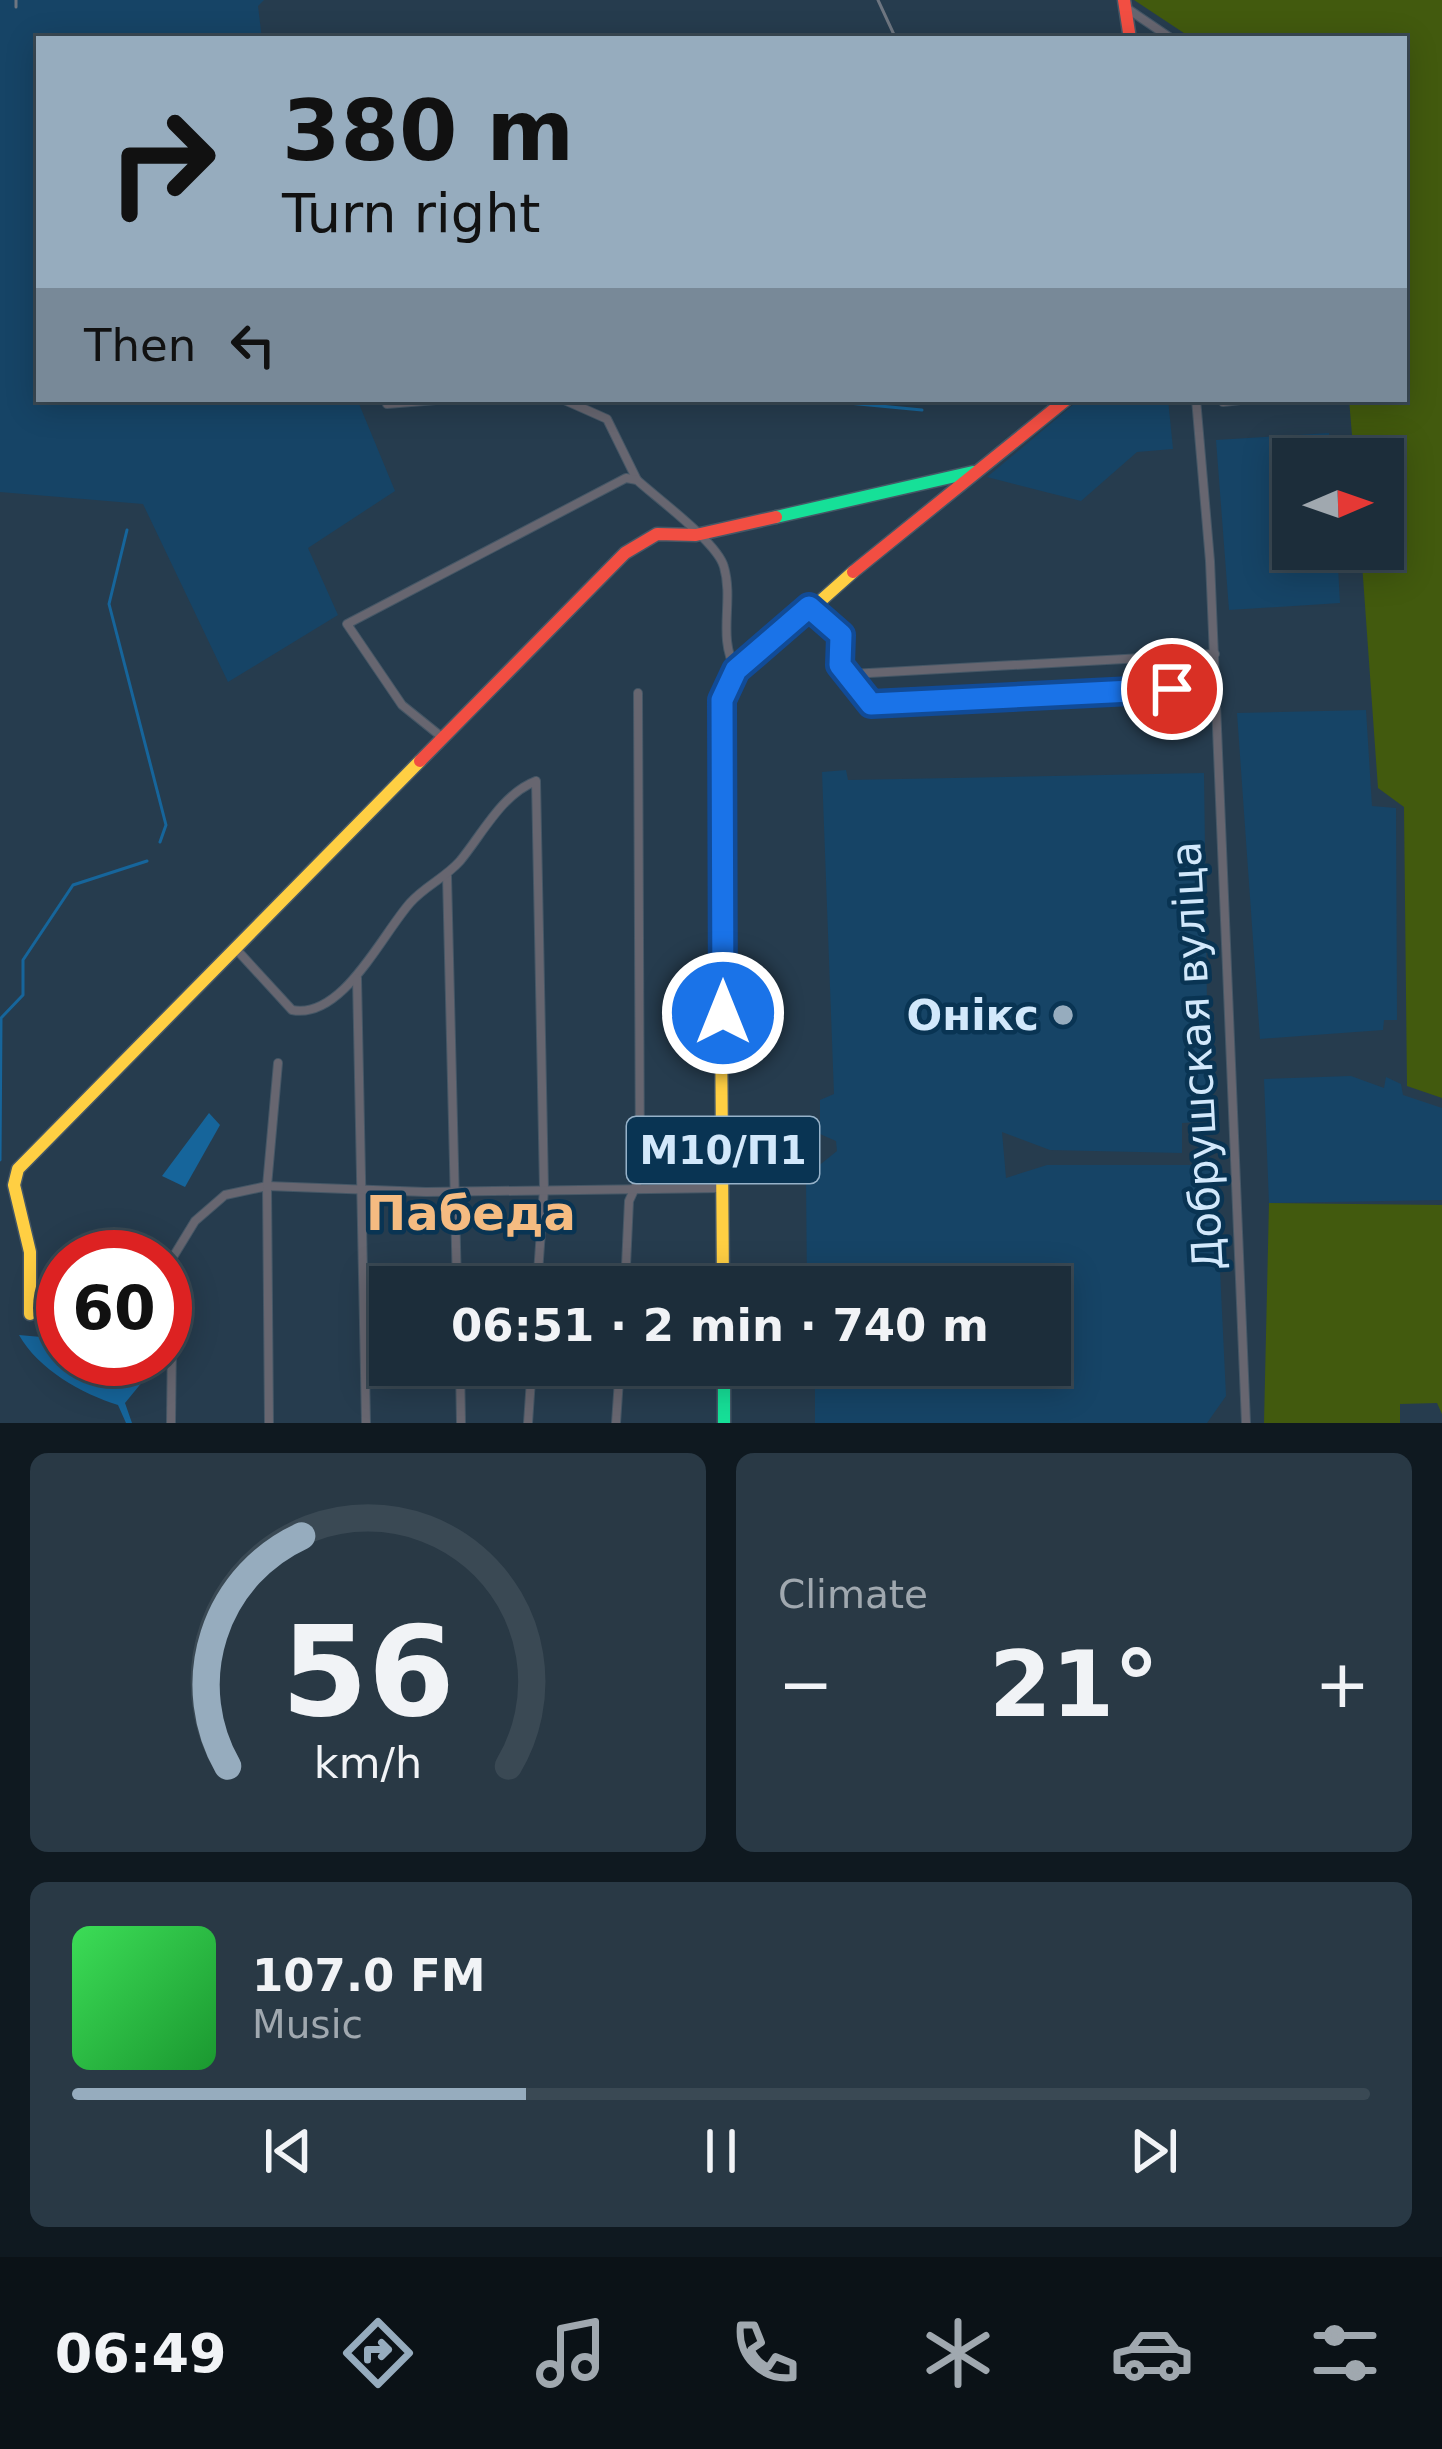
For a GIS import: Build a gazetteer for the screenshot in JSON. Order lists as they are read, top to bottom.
{
  "streets": {
    "street": ["Добрушская вуліца", "М10/П1"]
  },
  "districts": ["Пабеда"],
  "places": ["Онікс"],
  "north": "right",
  "page": {
    "turn": ["380 m", "Turn right"],
    "then": "Then",
    "limit": "60",
    "trip": "06:51 · 2 min · 740 m",
    "tile": "Climate",
    "heat": ["−", "21°", "+"],
    "song": ["107.0 FM", "Music"],
    "tabs": "06:49",
    "gauge": ["56", "km/h"]
  }
}
